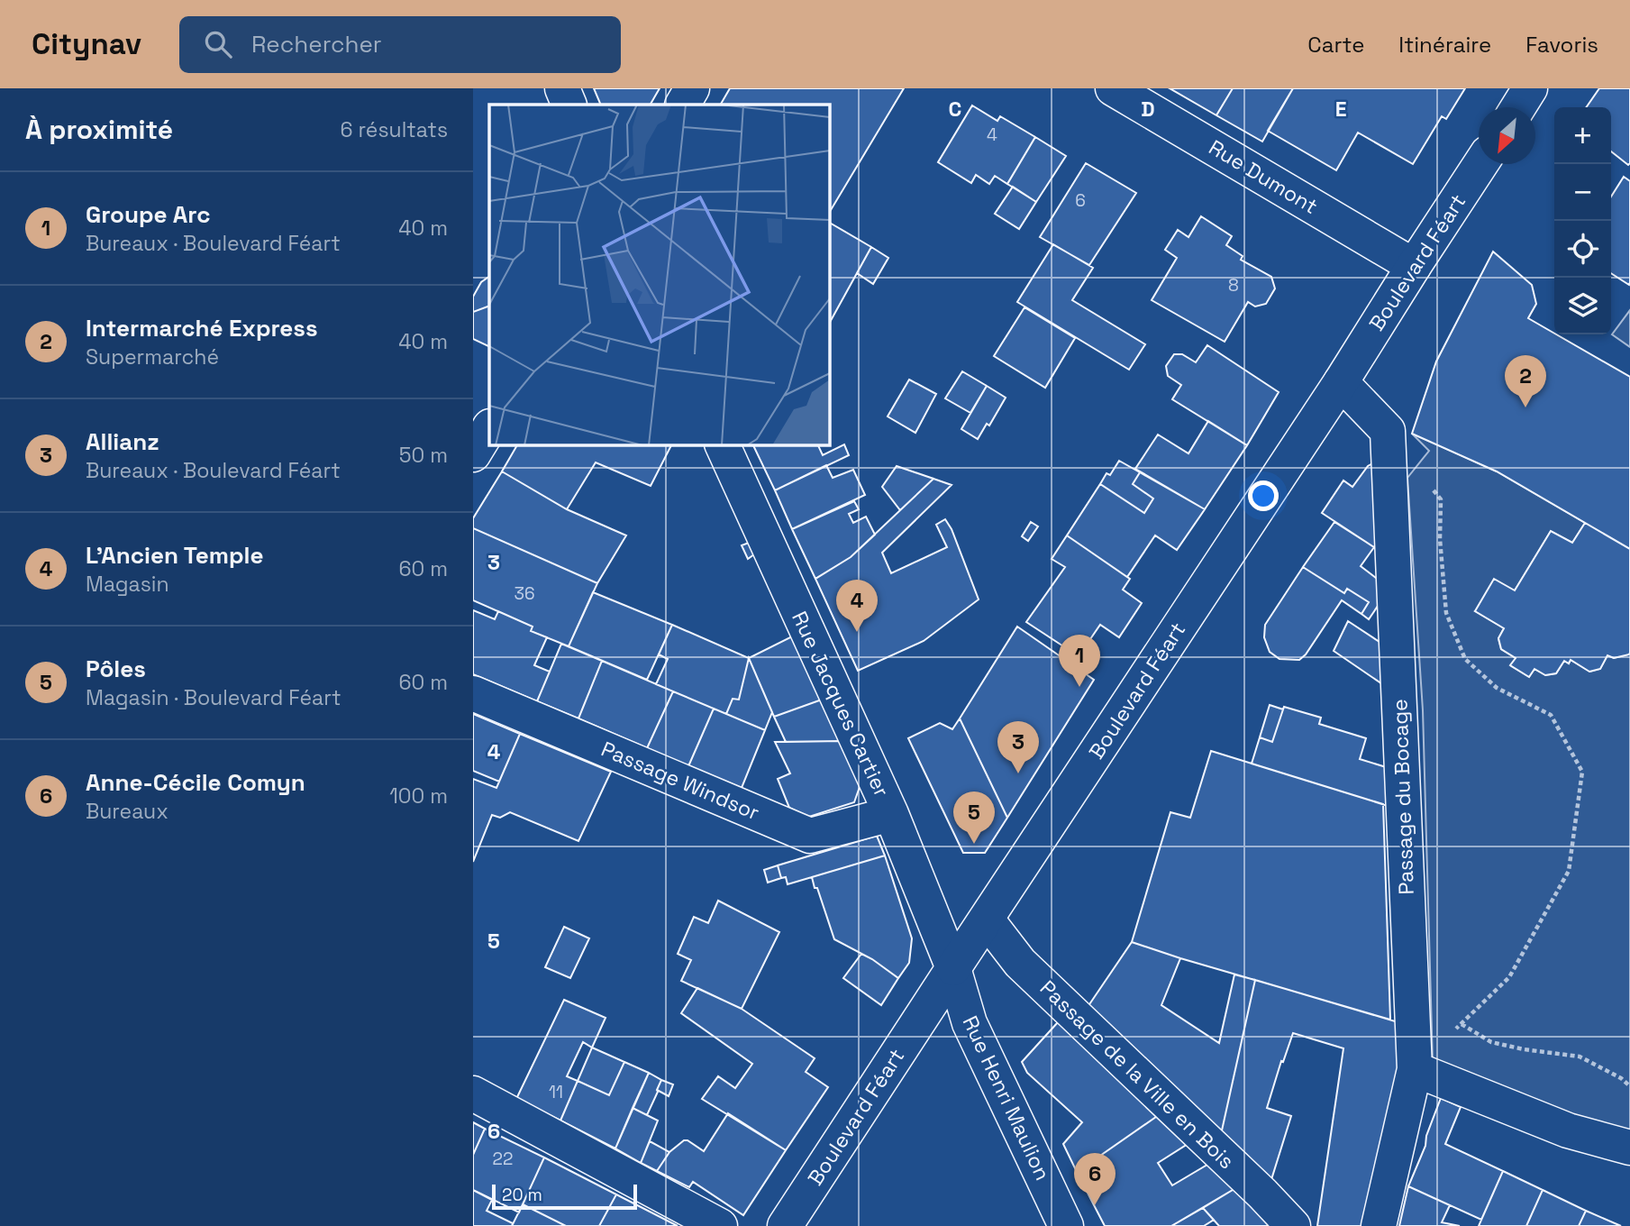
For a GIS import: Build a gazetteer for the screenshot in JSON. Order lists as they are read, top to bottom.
{
  "streets": {
    "street": [
      "Rue Dumont",
      "Boulevard Féart",
      "Rue Jacques Cartier",
      "Passage Windsor",
      "Passage du Bocage",
      "Passage de la Ville en Bois",
      "Rue Henri Maulion"
    ]
  },
  "crossings": [
    ["Rue Dumont", "Boulevard Féart"],
    ["Boulevard Féart", "Rue Jacques Cartier"],
    ["Boulevard Féart", "Passage du Bocage"],
    ["Boulevard Féart", "Passage de la Ville en Bois"],
    ["Boulevard Féart", "Rue Henri Maulion"],
    ["Rue Jacques Cartier", "Passage Windsor"],
    ["Rue Jacques Cartier", "Rue Henri Maulion"]
  ],
  "house_numbers": [
    "4",
    "6",
    "8",
    "36",
    "11",
    "22"
  ],
  "scale_bar": "20 m",
  "north": "bottom left",
  "page": {
    "header": "Citynav",
    "search": "Rechercher",
    "nav": ["Carte", "Itinéraire", "Favoris"],
    "heading": ["À proximité", "6 résultats"],
    "map_buttons": ["+", "−"],
    "list": [
      {
        "mark": "1",
        "name": "Groupe Arc",
        "note": "Bureaux · Boulevard Féart",
        "value": "40 m"
      },
      {
        "mark": "2",
        "name": "Intermarché Express",
        "note": "Supermarché",
        "value": "40 m"
      },
      {
        "mark": "3",
        "name": "Allianz",
        "note": "Bureaux · Boulevard Féart",
        "value": "50 m"
      },
      {
        "mark": "4",
        "name": "L'Ancien Temple",
        "note": "Magasin",
        "value": "60 m"
      },
      {
        "mark": "5",
        "name": "Pôles",
        "note": "Magasin · Boulevard Féart",
        "value": "60 m"
      },
      {
        "mark": "6",
        "name": "Anne-Cécile Comyn",
        "note": "Bureaux",
        "value": "100 m"
      }
    ],
    "pins": [
      "2",
      "4",
      "1",
      "3",
      "5",
      "6"
    ],
    "scale": "20 m"
  },
  "grid": {
    "columns": ["C", "D", "E"],
    "rows": [
      "3",
      "4",
      "5",
      "6"
    ]
  }
}
